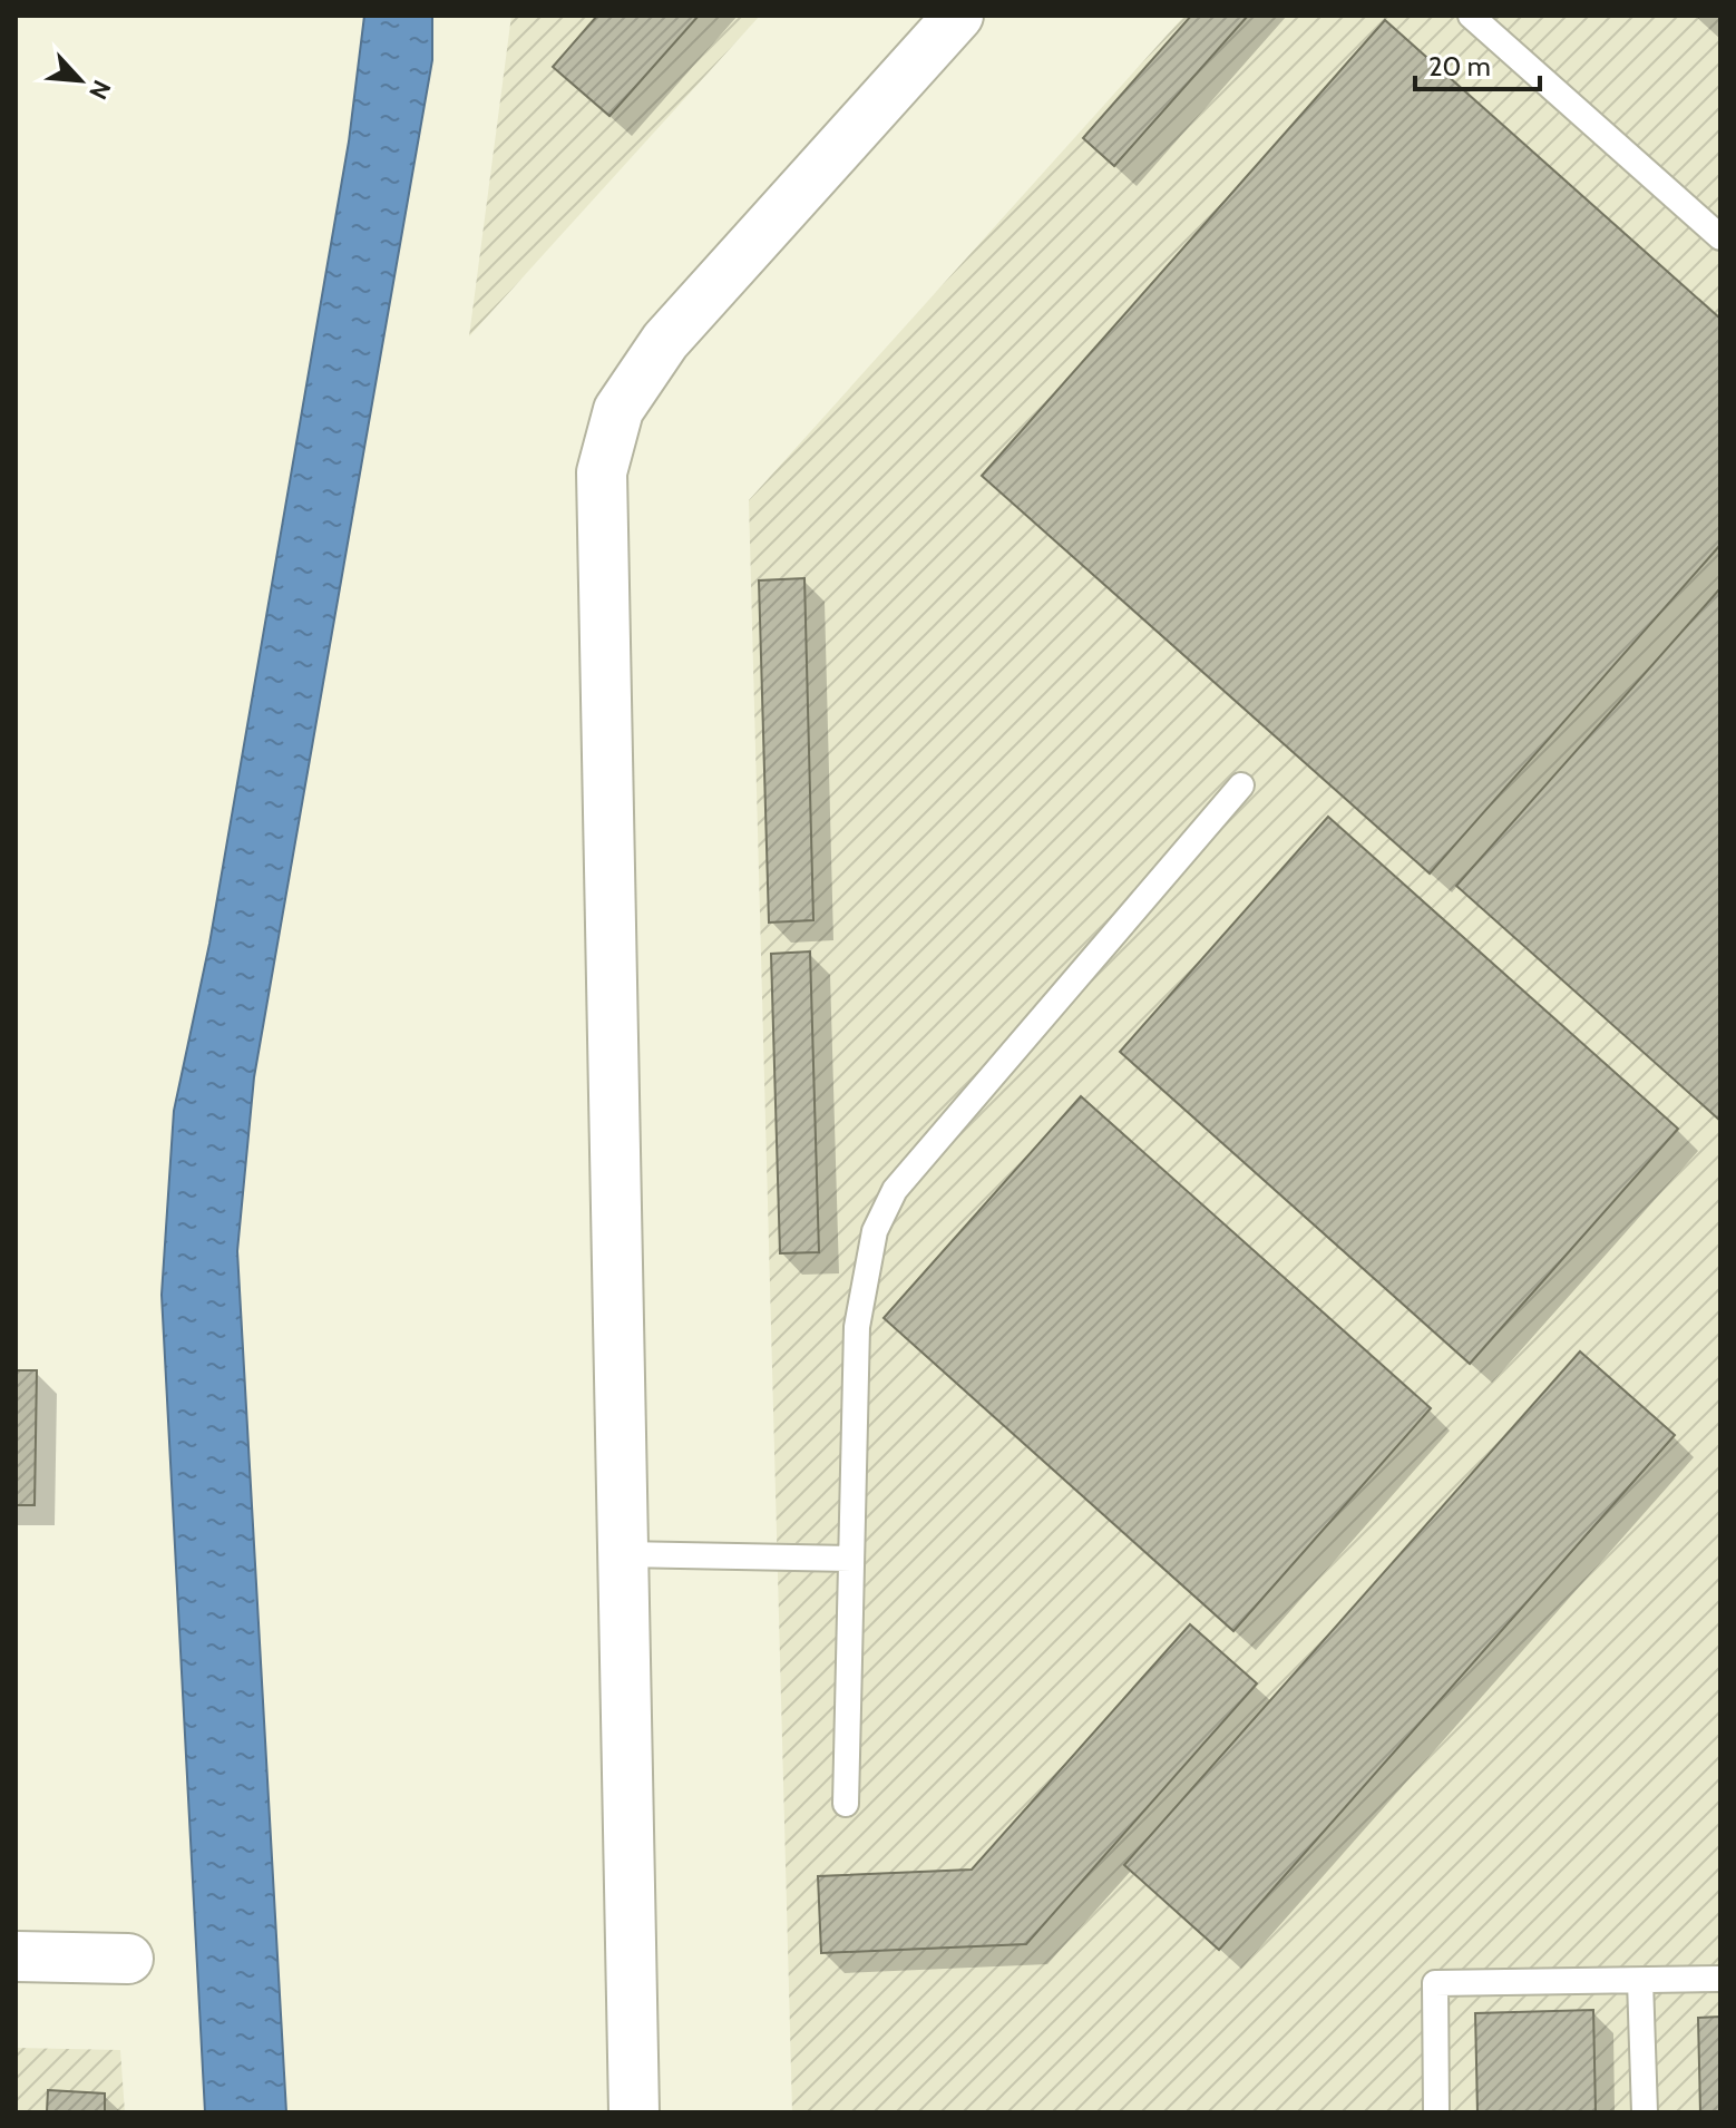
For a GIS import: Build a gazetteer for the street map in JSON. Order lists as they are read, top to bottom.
{
  "scale_bar": "20 m",
  "north": "bottom right"
}
